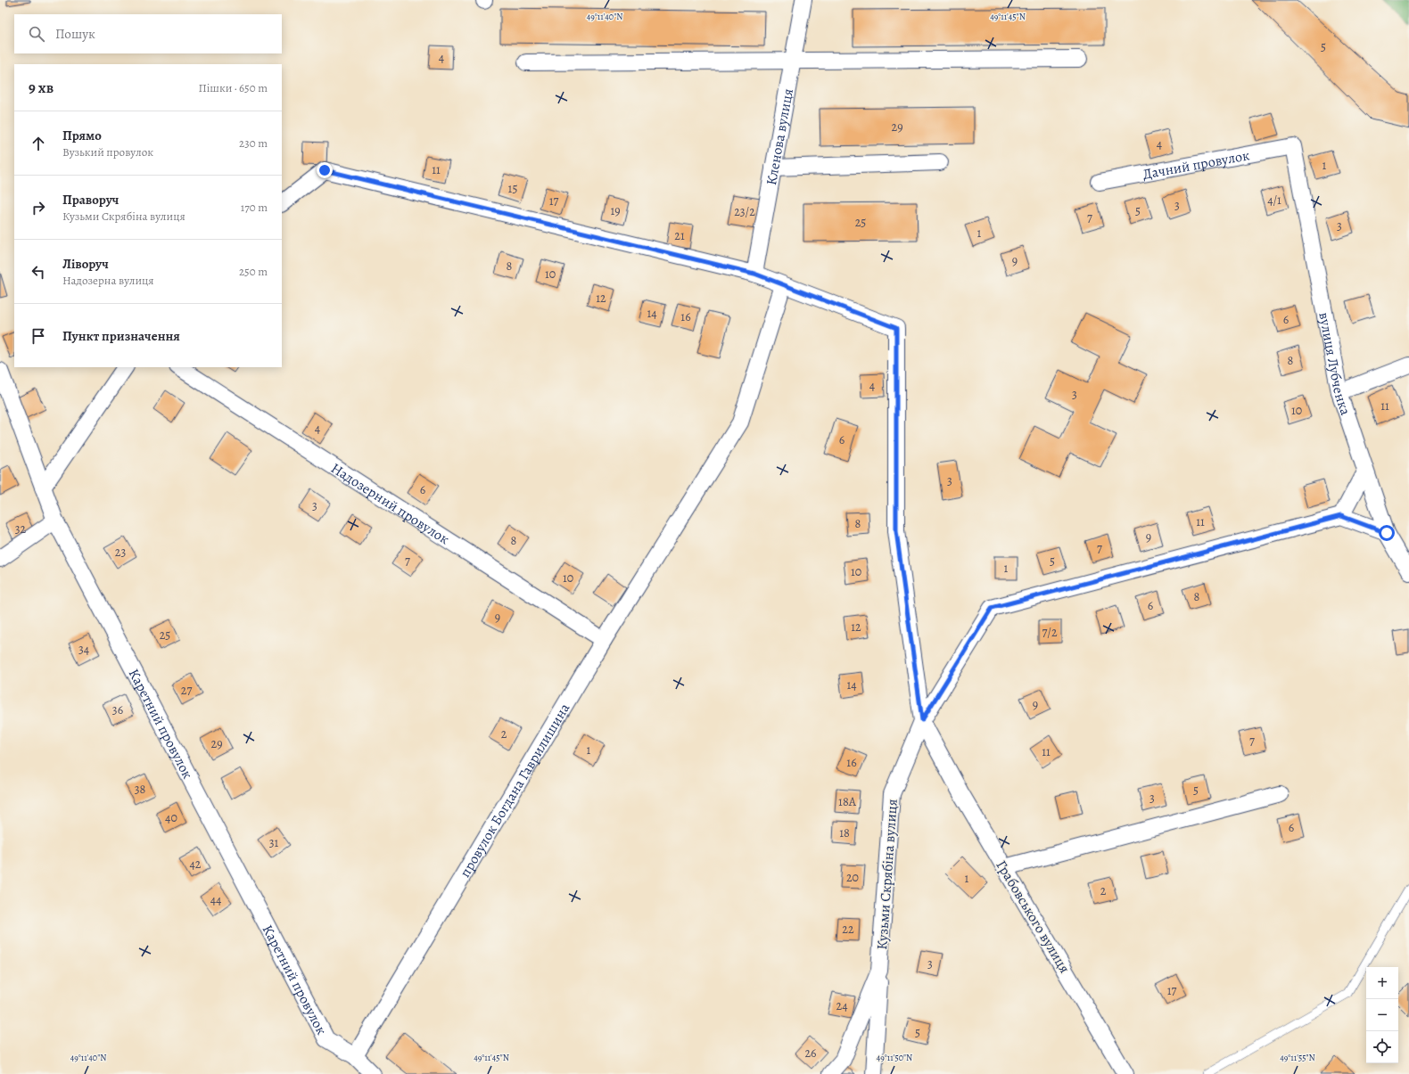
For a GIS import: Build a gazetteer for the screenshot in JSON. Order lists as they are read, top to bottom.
{
  "streets": {
    "street": [
      "Кленова вулиця",
      "Дачний провулок",
      "вулиця Лубченка",
      "Надозерний провулок",
      "Каретний провулок",
      "провулок Богдана Гаврилишина",
      "Кузьми Скрябіна вулиця",
      "Грабовського вулиця"
    ]
  },
  "crossings": [
    ["Дачний провулок", "вулиця Лубченка"],
    ["Надозерний провулок", "провулок Богдана Гаврилишина"],
    ["Каретний провулок", "провулок Богдана Гаврилишина"],
    ["Кузьми Скрябіна вулиця", "Грабовського вулиця"]
  ],
  "house_numbers": [
    "5",
    "4",
    "29",
    "4",
    "1",
    "11",
    "15",
    "4/1",
    "17",
    "3",
    "19",
    "5",
    "23/2",
    "7",
    "25",
    "3",
    "1",
    "21",
    "9",
    "8",
    "10",
    "12",
    "14",
    "16",
    "6",
    "8",
    "4",
    "3",
    "11",
    "10",
    "4",
    "6",
    "3",
    "6",
    "3",
    "11",
    "8",
    "32",
    "9",
    "8",
    "7",
    "23",
    "7",
    "5",
    "1",
    "10",
    "10",
    "8",
    "6",
    "9",
    "12",
    "7/2",
    "25",
    "34",
    "14",
    "27",
    "9",
    "36",
    "2",
    "7",
    "29",
    "1",
    "11",
    "16",
    "38",
    "5",
    "3",
    "18А",
    "40",
    "6",
    "18",
    "31",
    "42",
    "20",
    "1",
    "2",
    "44",
    "22",
    "3",
    "17",
    "24",
    "5",
    "26"
  ],
  "page": {
    "search": "Пошук",
    "heading": ["9 хв", "Пішки · 650 m"],
    "list": [
      ["Прямо", "Вузький провулок", "230 m"],
      ["Праворуч", "Кузьми Скрябіна вулиця", "170 m"],
      ["Ліворуч", "Надозерна вулиця", "250 m"],
      "Пункт призначення"
    ],
    "map_buttons": ["+", "−"]
  },
  "coordinates": [
    "49°11'40\"N",
    "49°11'45\"N",
    "49°11'50\"N",
    "49°11'55\"N"
  ]
}
